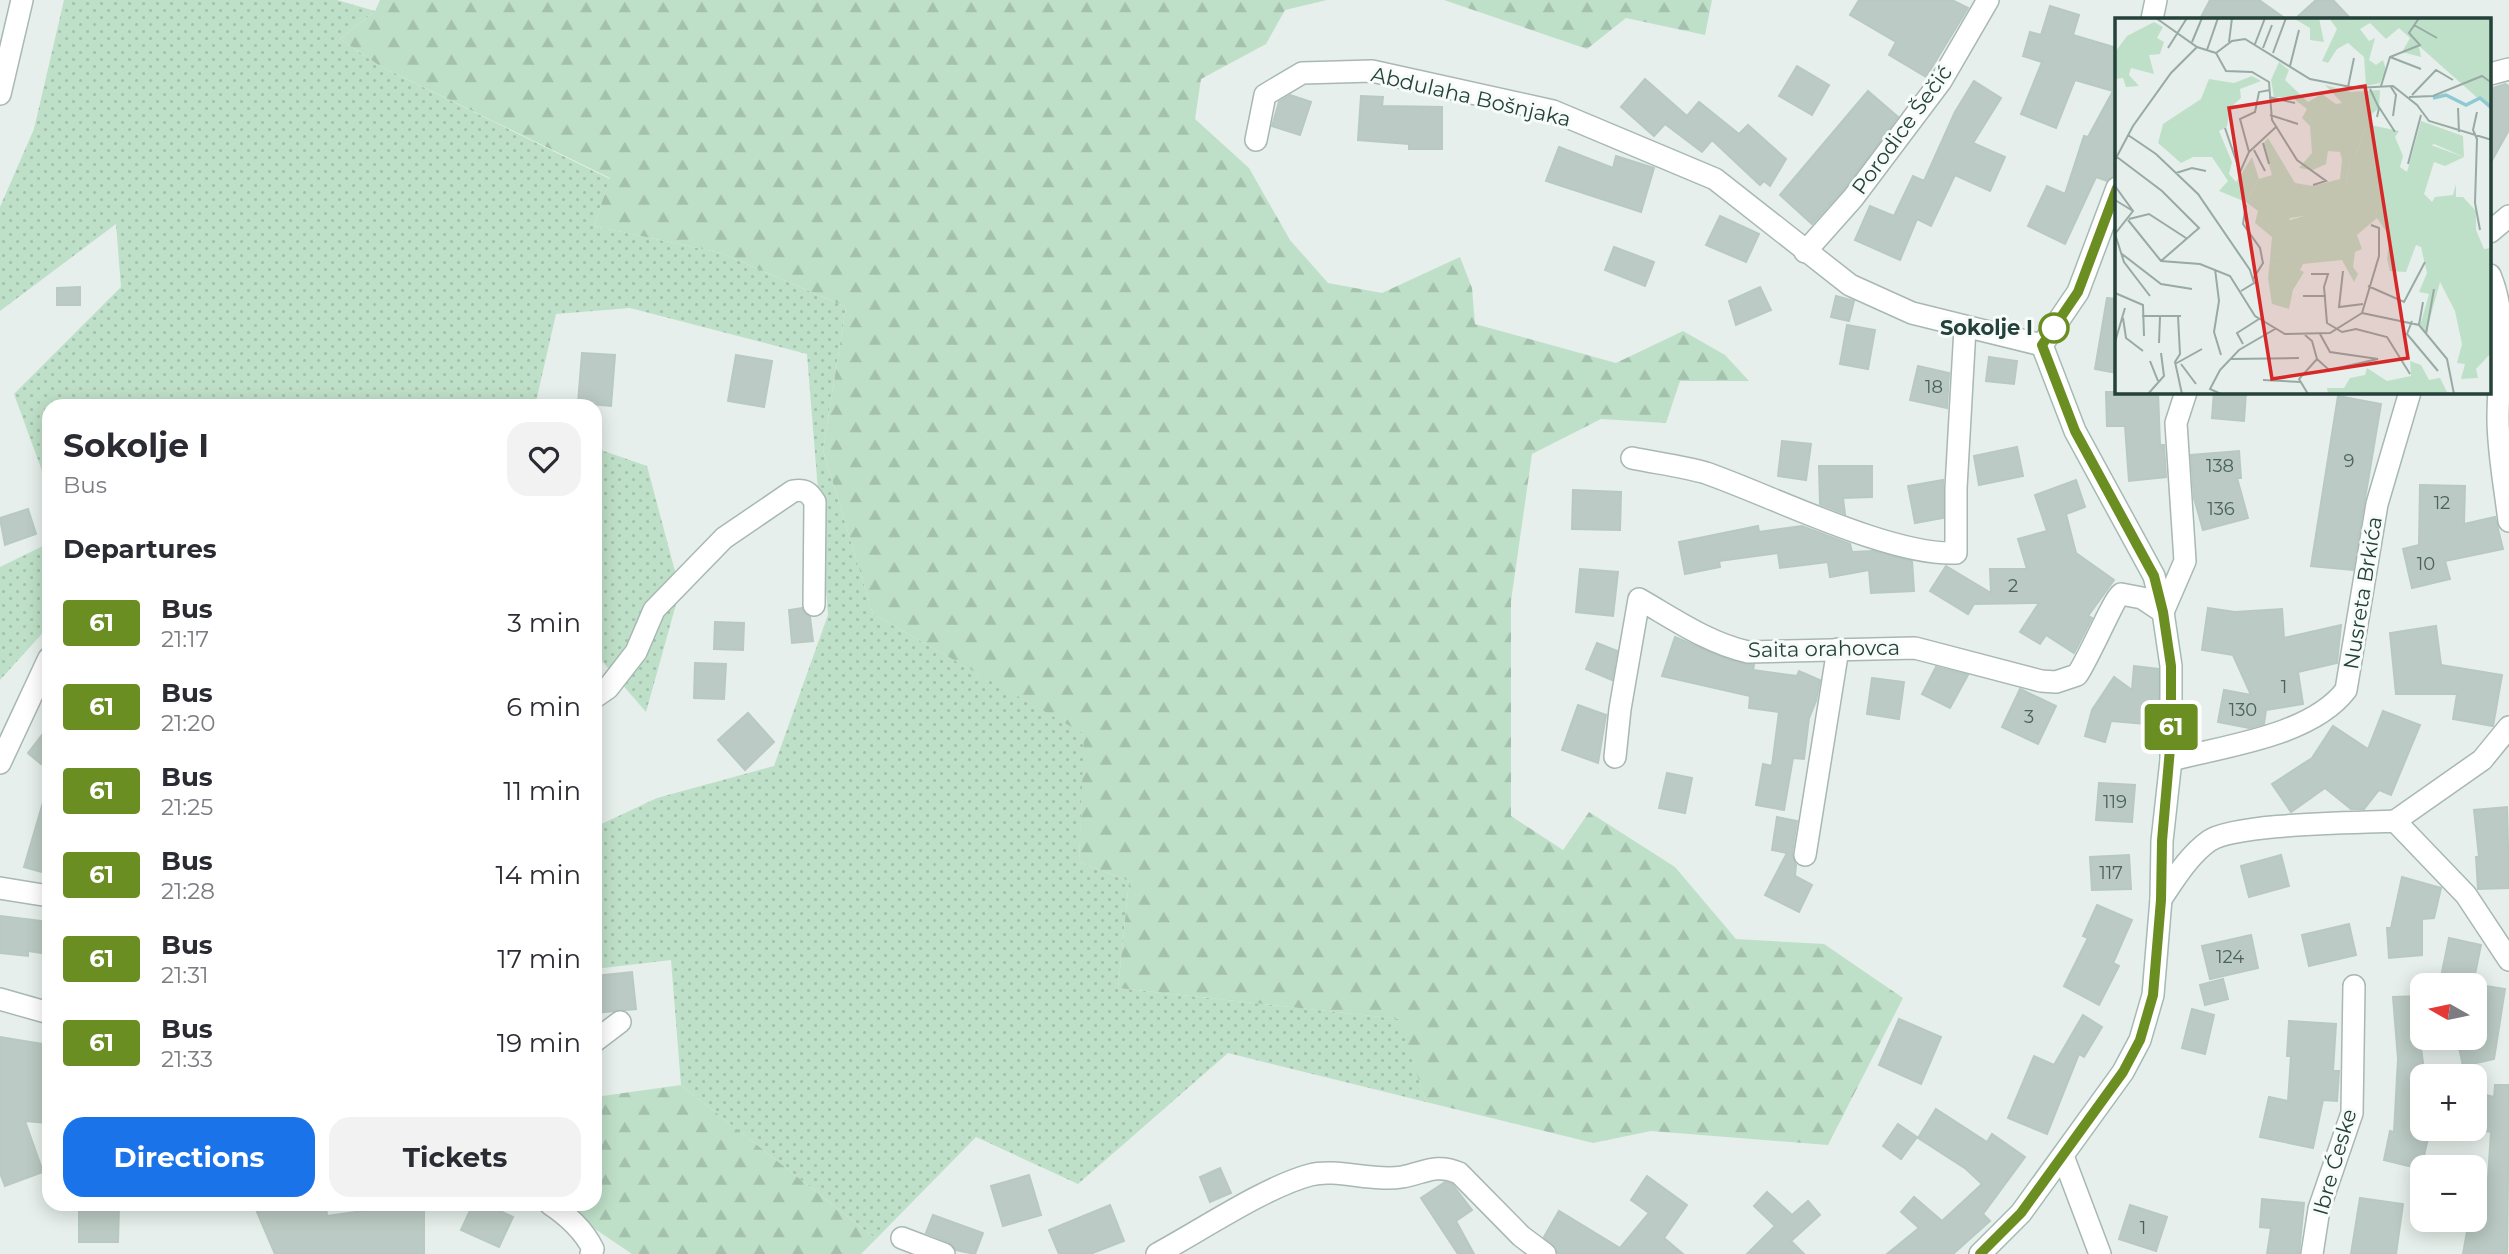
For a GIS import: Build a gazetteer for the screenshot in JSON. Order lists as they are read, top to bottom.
{
  "streets": {
    "street": [
      "Abdulaha Bošnjaka",
      "Porodice Šečić",
      "Nusreta Brkića",
      "Saita orahovca",
      "Ibre Ćeske"
    ]
  },
  "crossings": [
    ["Abdulaha Bošnjaka", "Porodice Šečić"]
  ],
  "places": ["Sokolje I"],
  "lines": ["bus line 61"],
  "house_numbers": [
    "18",
    "9",
    "138",
    "12",
    "136",
    "10",
    "2",
    "1",
    "130",
    "3",
    "119",
    "117",
    "124",
    "1"
  ],
  "north": "left",
  "page": {
    "on_map": "61",
    "heading": [
      ["Sokolje I", "Bus"],
      "Departures"
    ],
    "list": [
      {
        "mark": "61",
        "name": "Bus",
        "note": "21:17",
        "value": "3 min"
      },
      {
        "mark": "61",
        "name": "Bus",
        "note": "21:20",
        "value": "6 min"
      },
      {
        "mark": "61",
        "name": "Bus",
        "note": "21:25",
        "value": "11 min"
      },
      {
        "mark": "61",
        "name": "Bus",
        "note": "21:28",
        "value": "14 min"
      },
      {
        "mark": "61",
        "name": "Bus",
        "note": "21:31",
        "value": "17 min"
      },
      {
        "mark": "61",
        "name": "Bus",
        "note": "21:33",
        "value": "19 min"
      }
    ],
    "map_buttons": ["+", "−"],
    "buttons": ["Directions", "Tickets"]
  }
}
